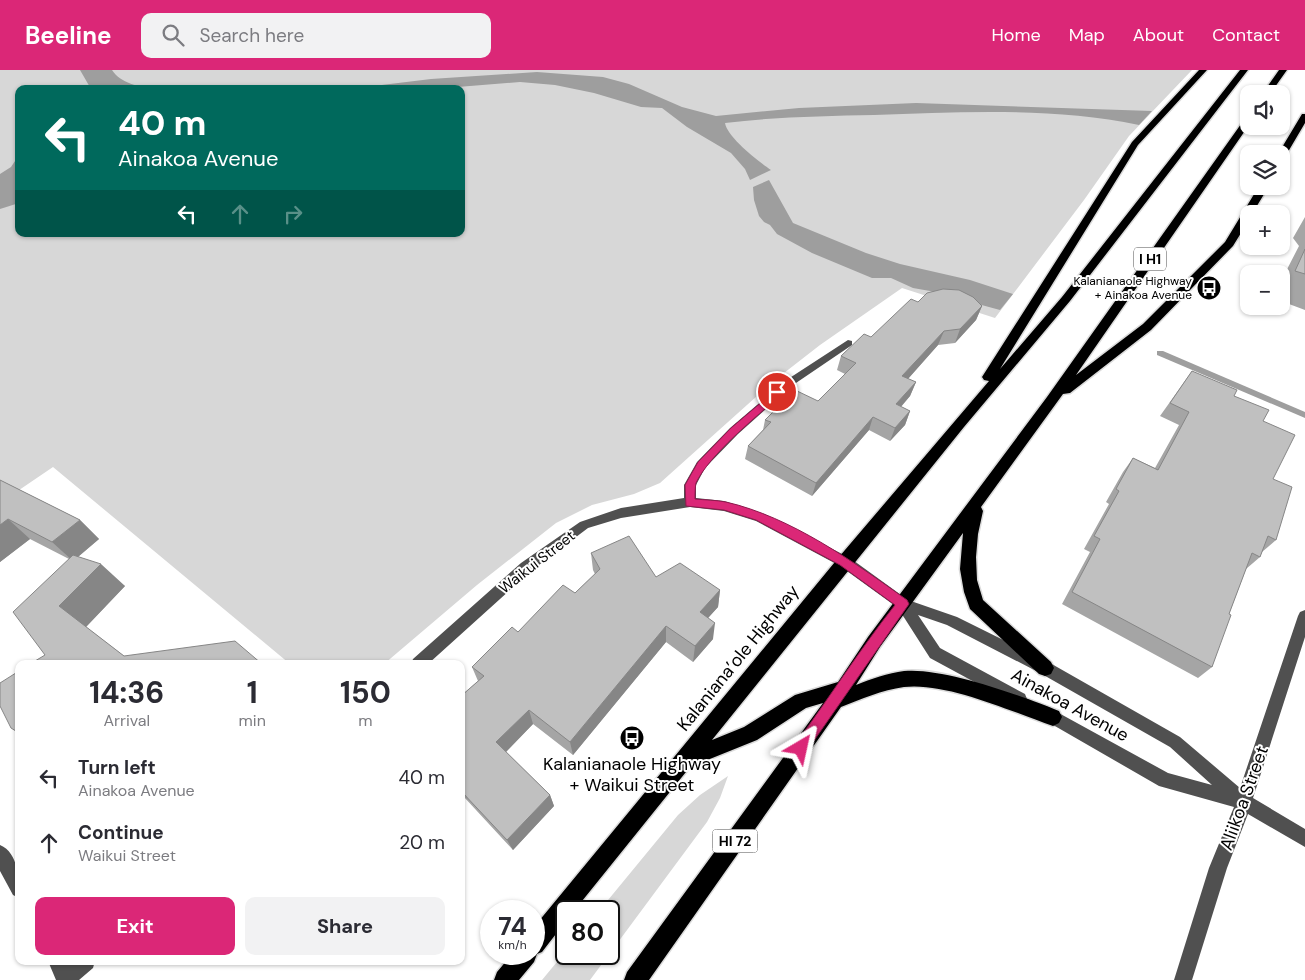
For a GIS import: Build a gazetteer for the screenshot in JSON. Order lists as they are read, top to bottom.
{
  "streets": {
    "highway": ["I H1", "Kalaniana’ole Highway", "HI 72"],
    "street": ["Waikui Street", "Ainakoa Avenue", "Aliikoa Street"]
  },
  "crossings": [
    ["I H1", "Waikui Street"],
    ["I H1", "Kalaniana’ole Highway"],
    ["I H1", "Ainakoa Avenue"],
    ["I H1", "HI 72"],
    ["Waikui Street", "Kalaniana’ole Highway"],
    ["Waikui Street", "Ainakoa Avenue"],
    ["Kalaniana’ole Highway", "Ainakoa Avenue"],
    ["Ainakoa Avenue", "Aliikoa Street"],
    ["Ainakoa Avenue", "HI 72"]
  ],
  "places": {
    "bus stop": ["Kalanianaole Highway + Ainakoa Avenue", "Kalanianaole Highway + Waikui Street"]
  },
  "page": {
    "header": "Beeline",
    "search": "Search here",
    "nav": [
      "Home",
      "Map",
      "About",
      "Contact"
    ],
    "map_buttons": ["+", "−"],
    "turn": ["40 m", "Ainakoa Avenue"],
    "eta": [
      "14:36",
      "Arrival",
      "1",
      "min",
      "150",
      "m"
    ],
    "list": [
      {
        "name": "Turn left",
        "note": "Ainakoa Avenue",
        "value": "40 m"
      },
      {
        "name": "Continue",
        "note": "Waikui Street",
        "value": "20 m"
      }
    ],
    "buttons": ["Exit", "Share"],
    "speed": "74 km/h",
    "limit": "80"
  }
}
